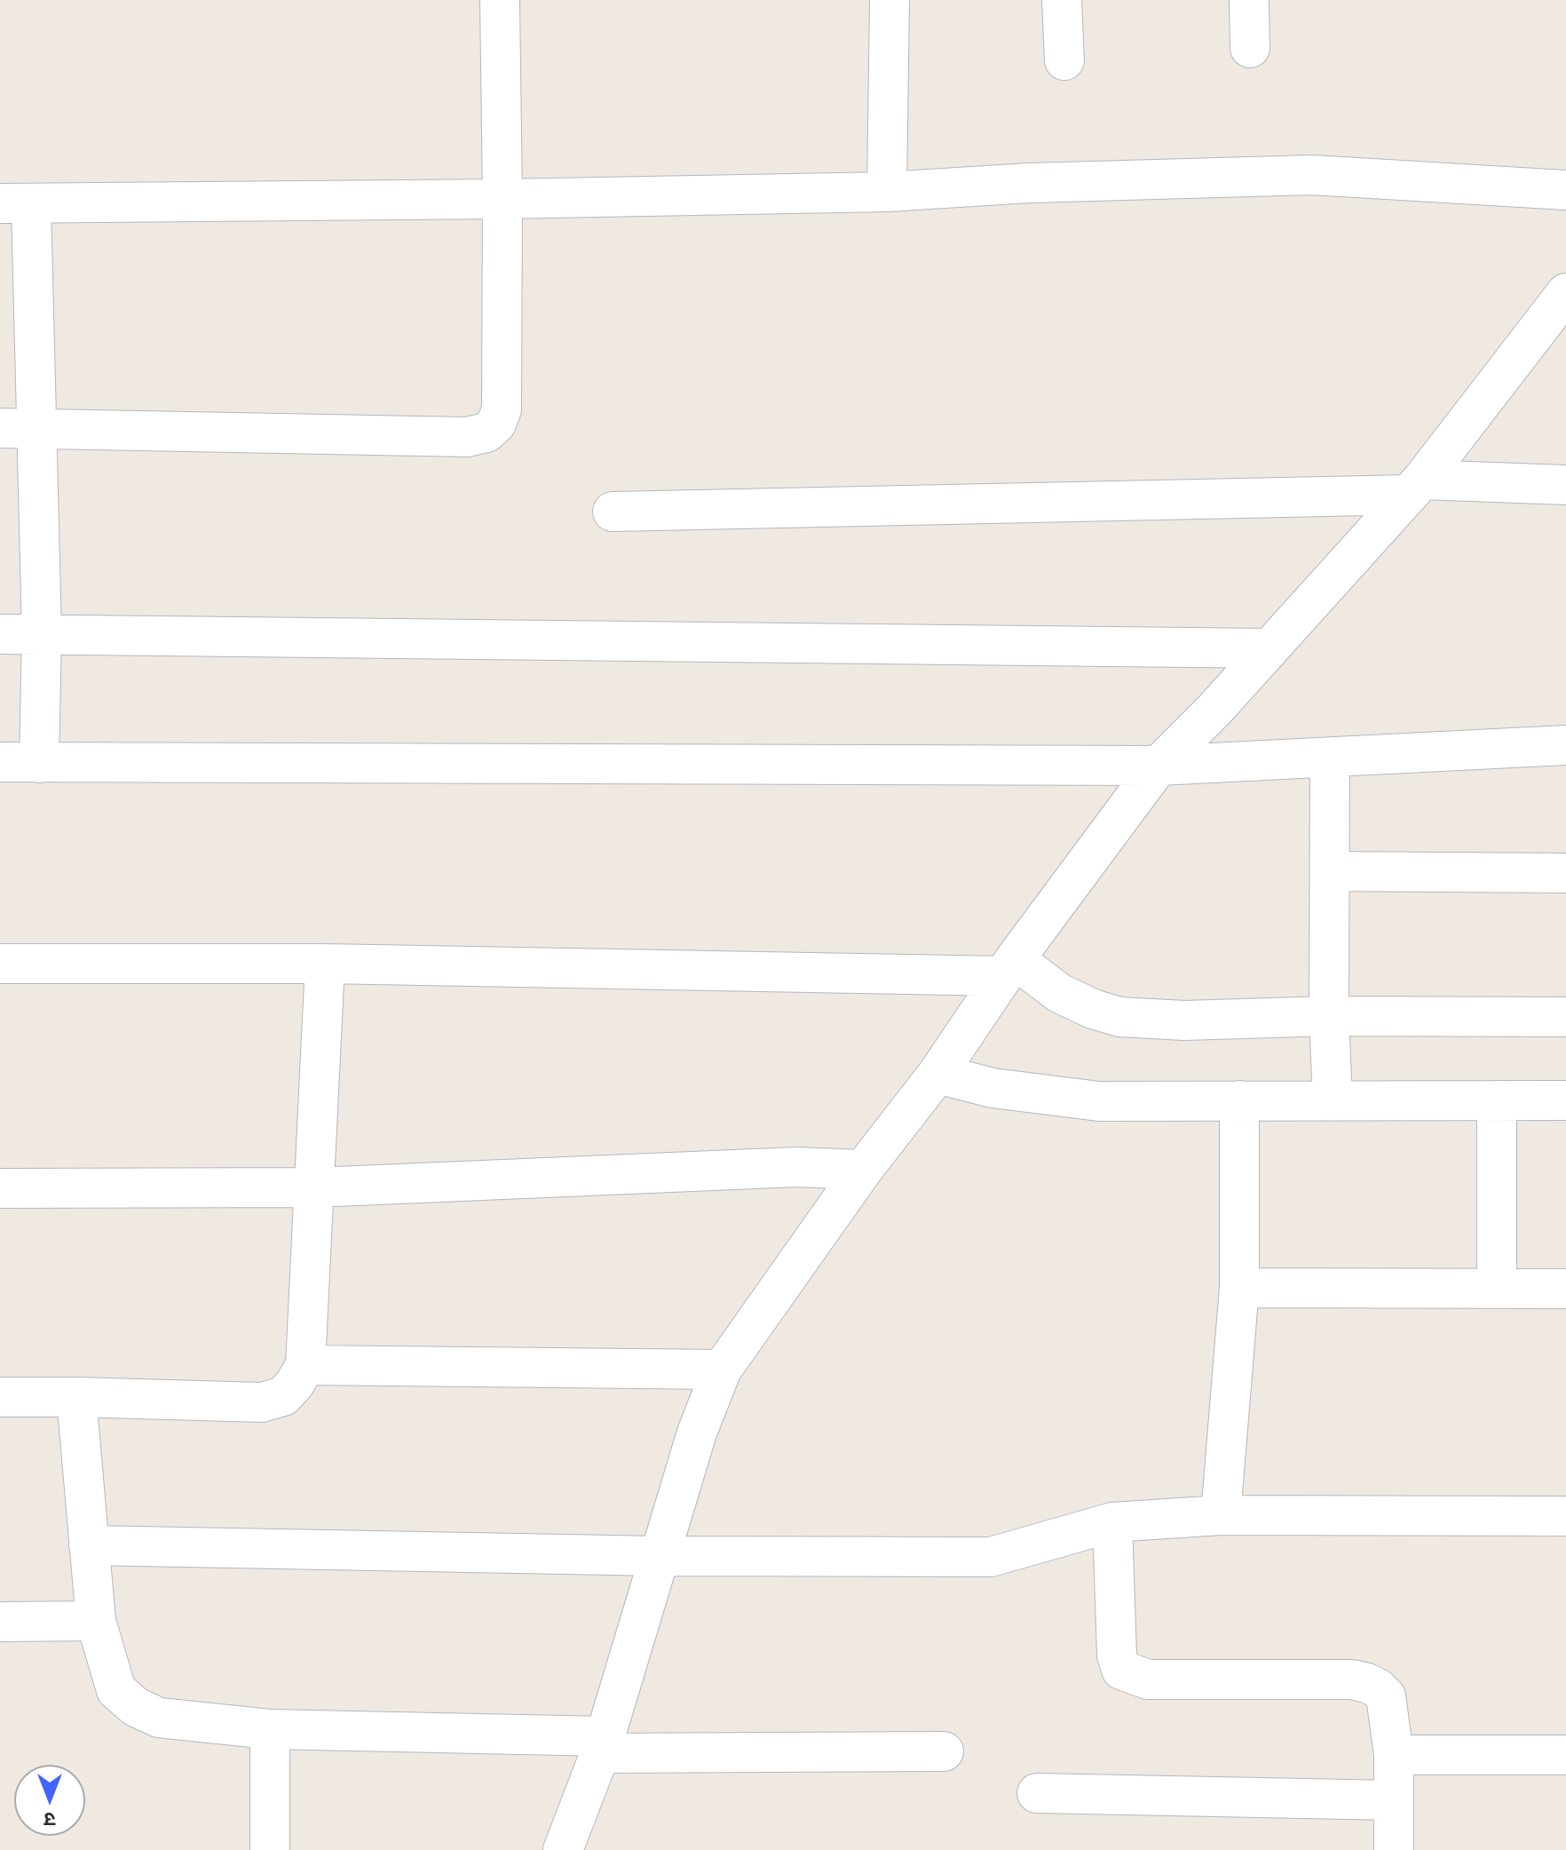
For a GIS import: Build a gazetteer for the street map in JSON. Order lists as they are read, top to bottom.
{
  "north": "bottom"
}
